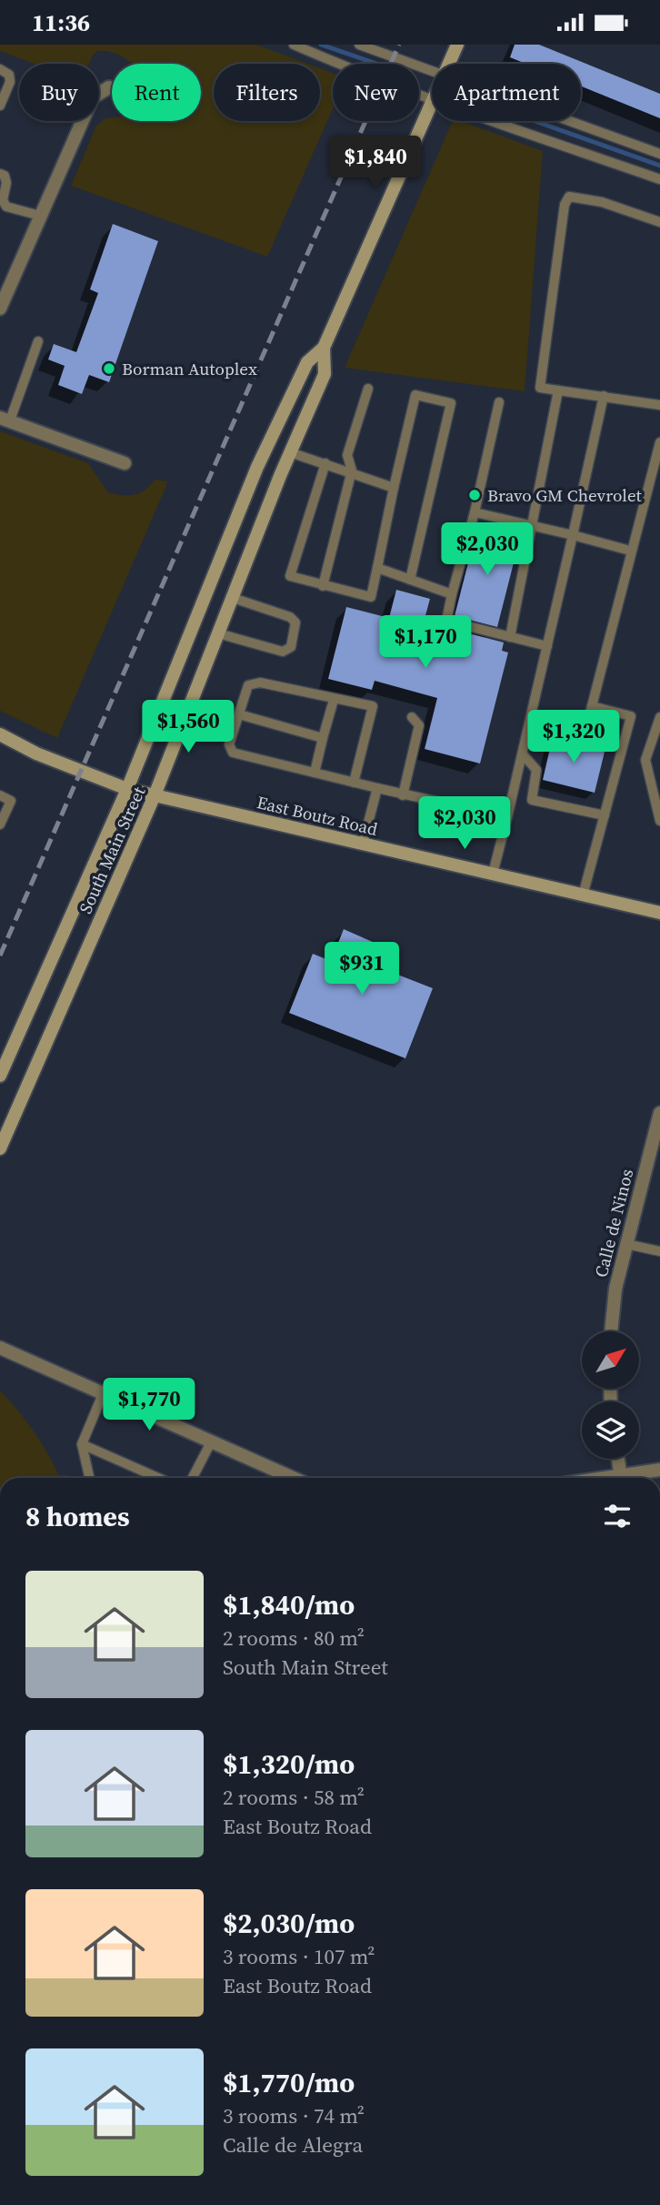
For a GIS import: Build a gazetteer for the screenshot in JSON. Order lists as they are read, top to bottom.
{
  "streets": {
    "main road": ["East Boutz Road", "South Main Street"],
    "street": ["Calle de Ninos"]
  },
  "crossings": [
    ["East Boutz Road", "South Main Street"]
  ],
  "places": ["Borman Autoplex", "Bravo GM Chevrolet"],
  "north": "top right",
  "page": {
    "status": "11:36",
    "chip": [
      "Buy",
      "Rent",
      "Filters",
      "New",
      "Apartment"
    ],
    "price": [
      "$1,840",
      "$2,030",
      "$1,170",
      "$1,560",
      "$1,320",
      "$2,030",
      "$931",
      "$1,770"
    ],
    "heading": "8 homes",
    "list": [
      {
        "name": "$1,840/mo",
        "note": "2 rooms · 80 m² · South Main Street"
      },
      {
        "name": "$1,320/mo",
        "note": "2 rooms · 58 m² · East Boutz Road"
      },
      {
        "name": "$2,030/mo",
        "note": "3 rooms · 107 m² · East Boutz Road"
      },
      {
        "name": "$1,770/mo",
        "note": "3 rooms · 74 m² · Calle de Alegra"
      }
    ]
  }
}
